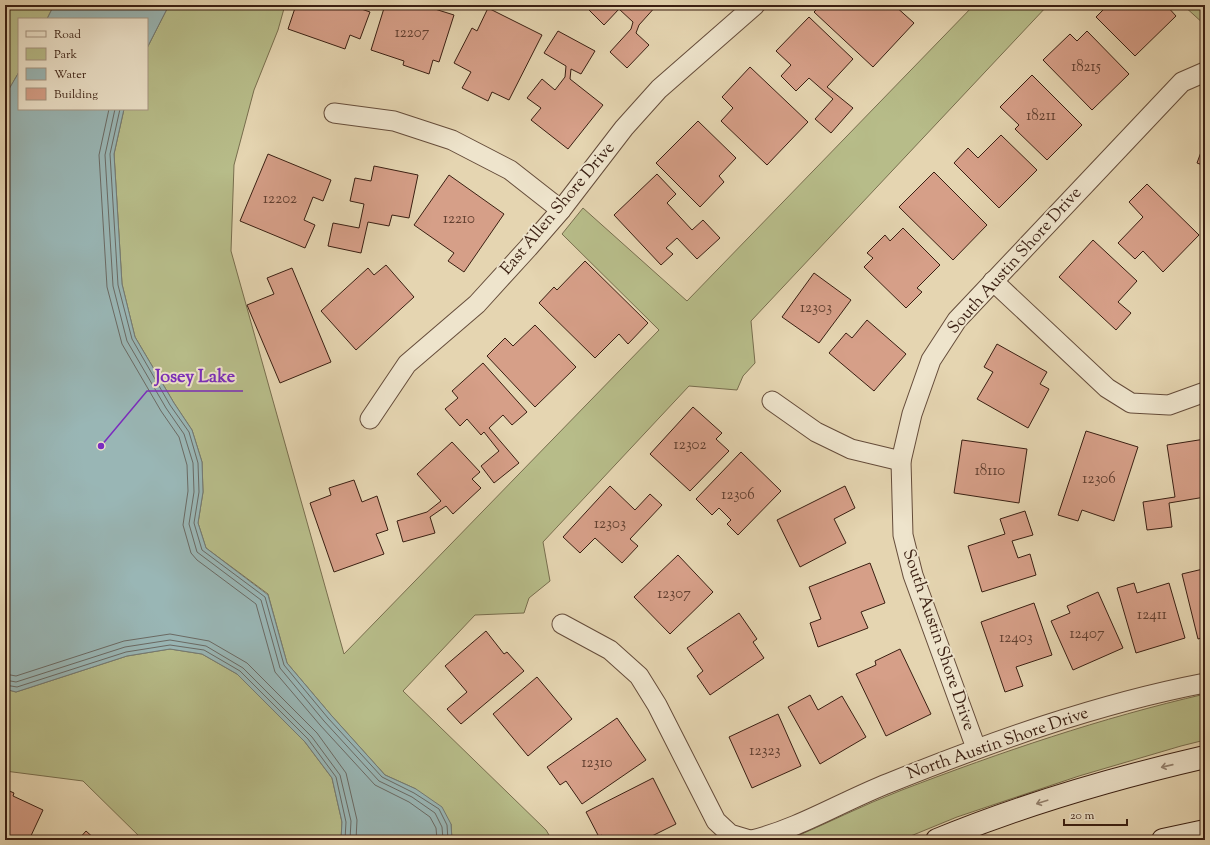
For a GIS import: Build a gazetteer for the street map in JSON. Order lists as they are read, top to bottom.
{
  "streets": {
    "street": ["East Allen Shore Drive", "South Austin Shore Drive", "North Austin Shore Drive"]
  },
  "crossings": [
    ["South Austin Shore Drive", "North Austin Shore Drive"]
  ],
  "places": ["Josey Lake"],
  "house_numbers": [
    "12207",
    "18215",
    "18211",
    "12202",
    "12210",
    "12303",
    "12302",
    "18110",
    "12306",
    "12306",
    "12303",
    "12307",
    "12411",
    "12407",
    "12403",
    "12323",
    "12310"
  ],
  "legend": [
    "Road",
    "Park",
    "Water",
    "Building"
  ],
  "scale_bar": "20 m"
}
